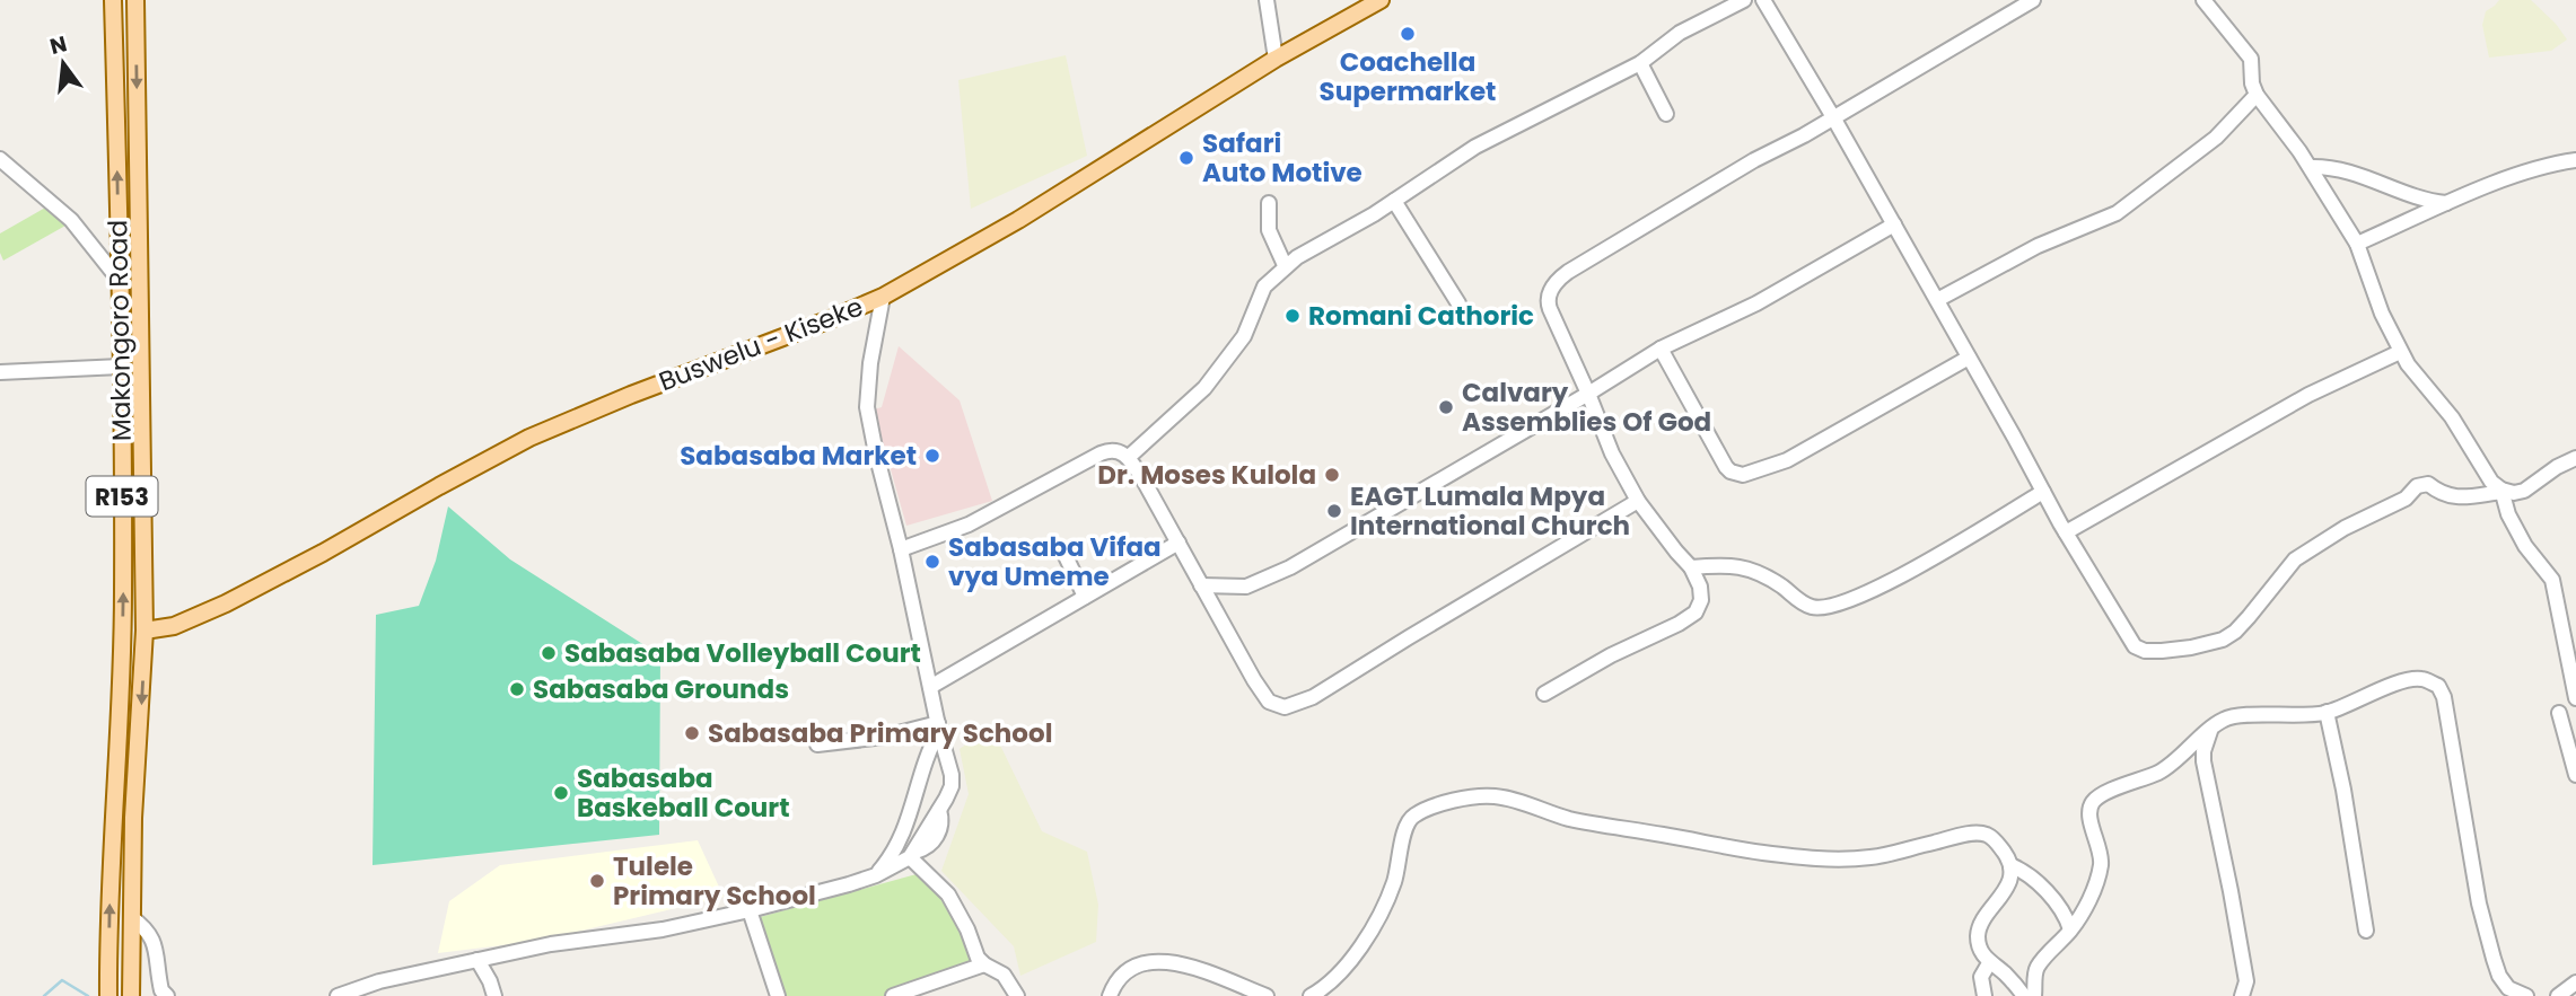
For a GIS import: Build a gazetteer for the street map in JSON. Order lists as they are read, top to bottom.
{
  "streets": {
    "main road": ["Makongoro Road", "Buswelu - Kiseke", "R153"]
  },
  "crossings": [
    ["Makongoro Road", "Buswelu - Kiseke"]
  ],
  "places": [
    "Coachella Supermarket",
    "Safari Auto Motive",
    "Romani Cathoric",
    "Calvary Assemblies Of God",
    "Sabasaba Market",
    "Dr. Moses Kulola",
    "EAGT Lumala Mpya International Church",
    "Sabasaba Vifaa vya Umeme",
    "Sabasaba Volleyball Court",
    "Sabasaba Grounds",
    "Sabasaba Primary School",
    "Sabasaba Baskeball Court",
    "Tulele Primary School"
  ],
  "north": "top"
}
